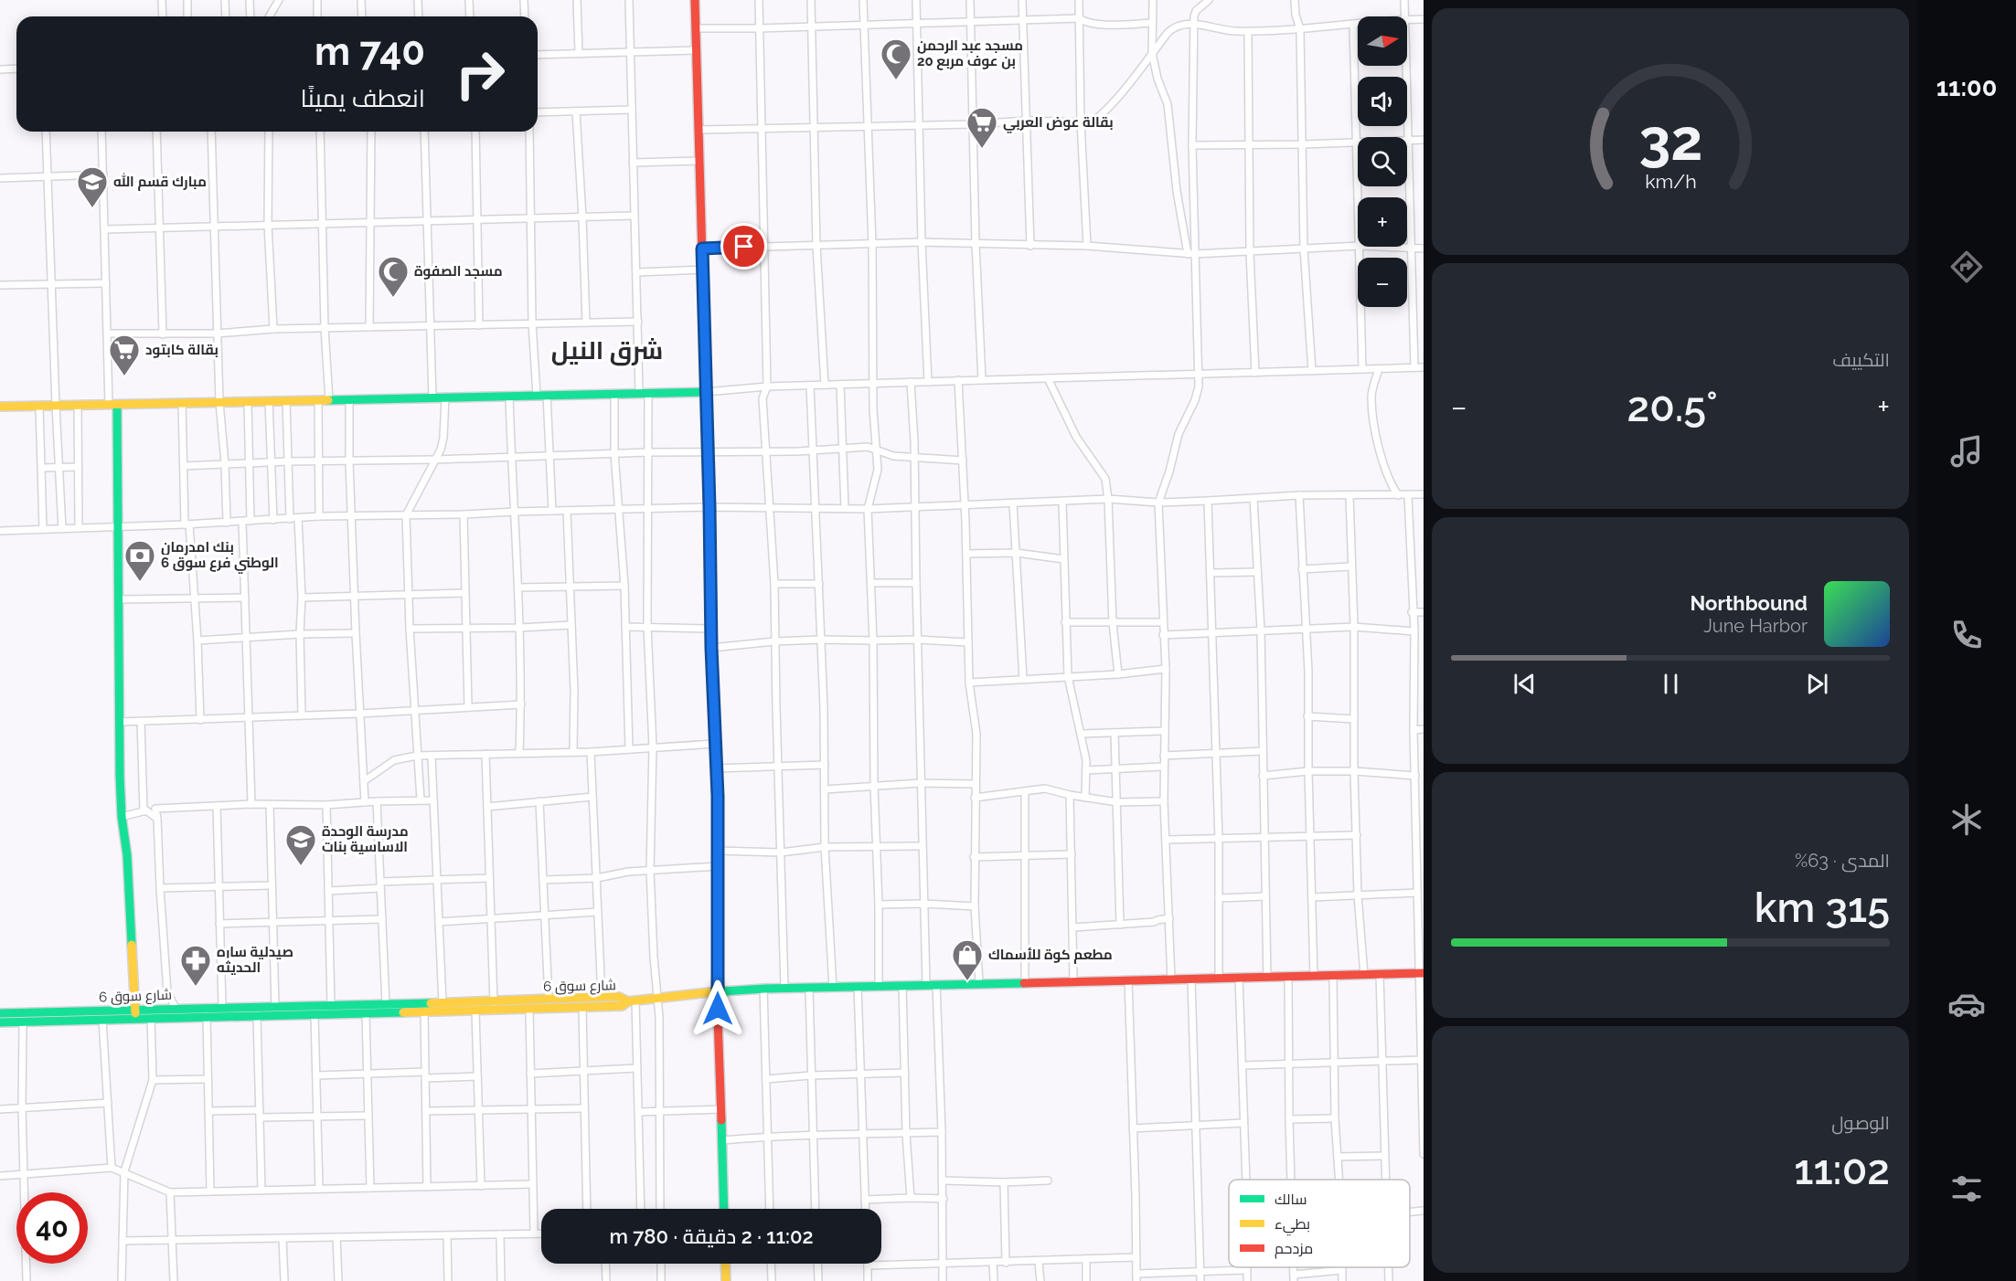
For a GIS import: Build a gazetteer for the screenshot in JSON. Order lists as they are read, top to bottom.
{
  "streets": {
    "street": ["شارع سوق 6"]
  },
  "districts": ["شرق النيل"],
  "places": {
    "mosque": ["مسجد عبد الرحمن بن عوف مربع 20", "مسجد الصفوة"],
    "supermarket": ["بقالة عوض العربي", "بقالة كابتود"],
    "school or university": ["مبارك قسم الله", "مدرسة الوحدة الاساسية بنات"],
    "bank": ["بنك امدرمان الوطني فرع سوق 6"],
    "shop": ["مطعم كوة للأسماك"],
    "pharmacy": ["صيدلية ساره الحديثه"]
  },
  "legend": ["سالك", "بطيء", "مزدحم"],
  "north": "right",
  "page": {
    "tabs": "11:00",
    "map_buttons": ["+", "−"],
    "turn": ["740 m", "انعطف يمينًا"],
    "tile": [
      "التكييف",
      ["المدى · 63%", "315 km"],
      ["الوصول", "11:02"]
    ],
    "heat": ["−", "20.5°", "+"],
    "song": ["Northbound", "June Harbor"],
    "limit": "40",
    "trip": "11:02 · 2 دقيقة · 780 m",
    "gauge": ["32", "km/h"]
  }
}
